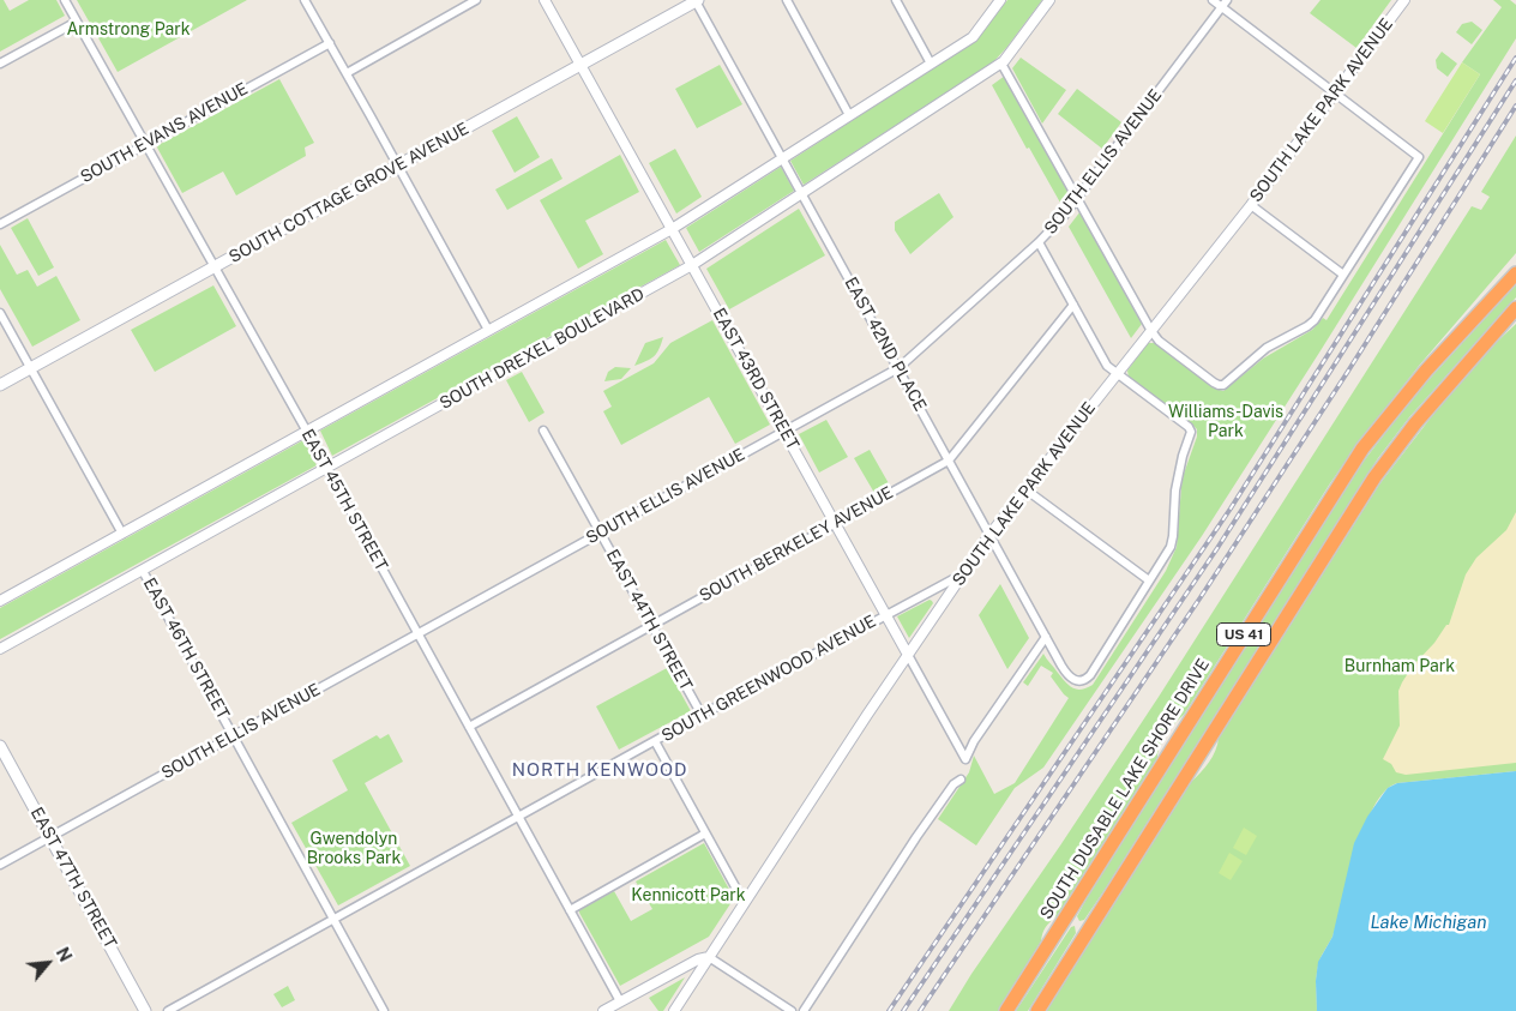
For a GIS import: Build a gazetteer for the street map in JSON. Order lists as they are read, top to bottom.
{
  "streets": {
    "highway": ["US 41", "SOUTH DUSABLE LAKE SHORE DRIVE"],
    "main road": ["SOUTH COTTAGE GROVE AVENUE", "EAST 47TH STREET"],
    "street": [
      "SOUTH LAKE PARK AVENUE",
      "SOUTH EVANS AVENUE",
      "SOUTH ELLIS AVENUE",
      "EAST 42ND PLACE",
      "SOUTH DREXEL BOULEVARD",
      "EAST 43RD STREET",
      "EAST 45TH STREET",
      "SOUTH BERKELEY AVENUE",
      "EAST 44TH STREET",
      "EAST 46TH STREET",
      "SOUTH GREENWOOD AVENUE"
    ]
  },
  "crossings": [
    ["SOUTH LAKE PARK AVENUE", "EAST 42ND PLACE"],
    ["SOUTH LAKE PARK AVENUE", "EAST 43RD STREET"],
    ["SOUTH LAKE PARK AVENUE", "SOUTH GREENWOOD AVENUE"],
    ["SOUTH EVANS AVENUE", "EAST 45TH STREET"],
    ["SOUTH ELLIS AVENUE", "EAST 42ND PLACE"],
    ["SOUTH ELLIS AVENUE", "EAST 43RD STREET"],
    ["SOUTH ELLIS AVENUE", "EAST 45TH STREET"],
    ["SOUTH ELLIS AVENUE", "EAST 44TH STREET"],
    ["SOUTH ELLIS AVENUE", "EAST 46TH STREET"],
    ["SOUTH ELLIS AVENUE", "EAST 47TH STREET"],
    ["SOUTH COTTAGE GROVE AVENUE", "EAST 42ND PLACE"],
    ["SOUTH COTTAGE GROVE AVENUE", "EAST 43RD STREET"],
    ["SOUTH COTTAGE GROVE AVENUE", "EAST 45TH STREET"],
    ["EAST 42ND PLACE", "SOUTH DREXEL BOULEVARD"],
    ["EAST 42ND PLACE", "EAST 43RD STREET"],
    ["EAST 42ND PLACE", "SOUTH BERKELEY AVENUE"],
    ["SOUTH DREXEL BOULEVARD", "EAST 43RD STREET"],
    ["SOUTH DREXEL BOULEVARD", "EAST 45TH STREET"],
    ["SOUTH DREXEL BOULEVARD", "EAST 46TH STREET"],
    ["EAST 43RD STREET", "SOUTH BERKELEY AVENUE"],
    ["EAST 43RD STREET", "SOUTH GREENWOOD AVENUE"],
    ["EAST 45TH STREET", "SOUTH BERKELEY AVENUE"],
    ["EAST 45TH STREET", "SOUTH GREENWOOD AVENUE"],
    ["SOUTH BERKELEY AVENUE", "EAST 44TH STREET"],
    ["EAST 44TH STREET", "SOUTH GREENWOOD AVENUE"],
    ["EAST 46TH STREET", "SOUTH GREENWOOD AVENUE"]
  ],
  "districts": ["NORTH KENWOOD"],
  "water": ["Lake Michigan"],
  "parks": [
    "Armstrong Park",
    "Williams-Davis Park",
    "Burnham Park",
    "Gwendolyn Brooks Park",
    "Kennicott Park"
  ],
  "north": "top right"
}
